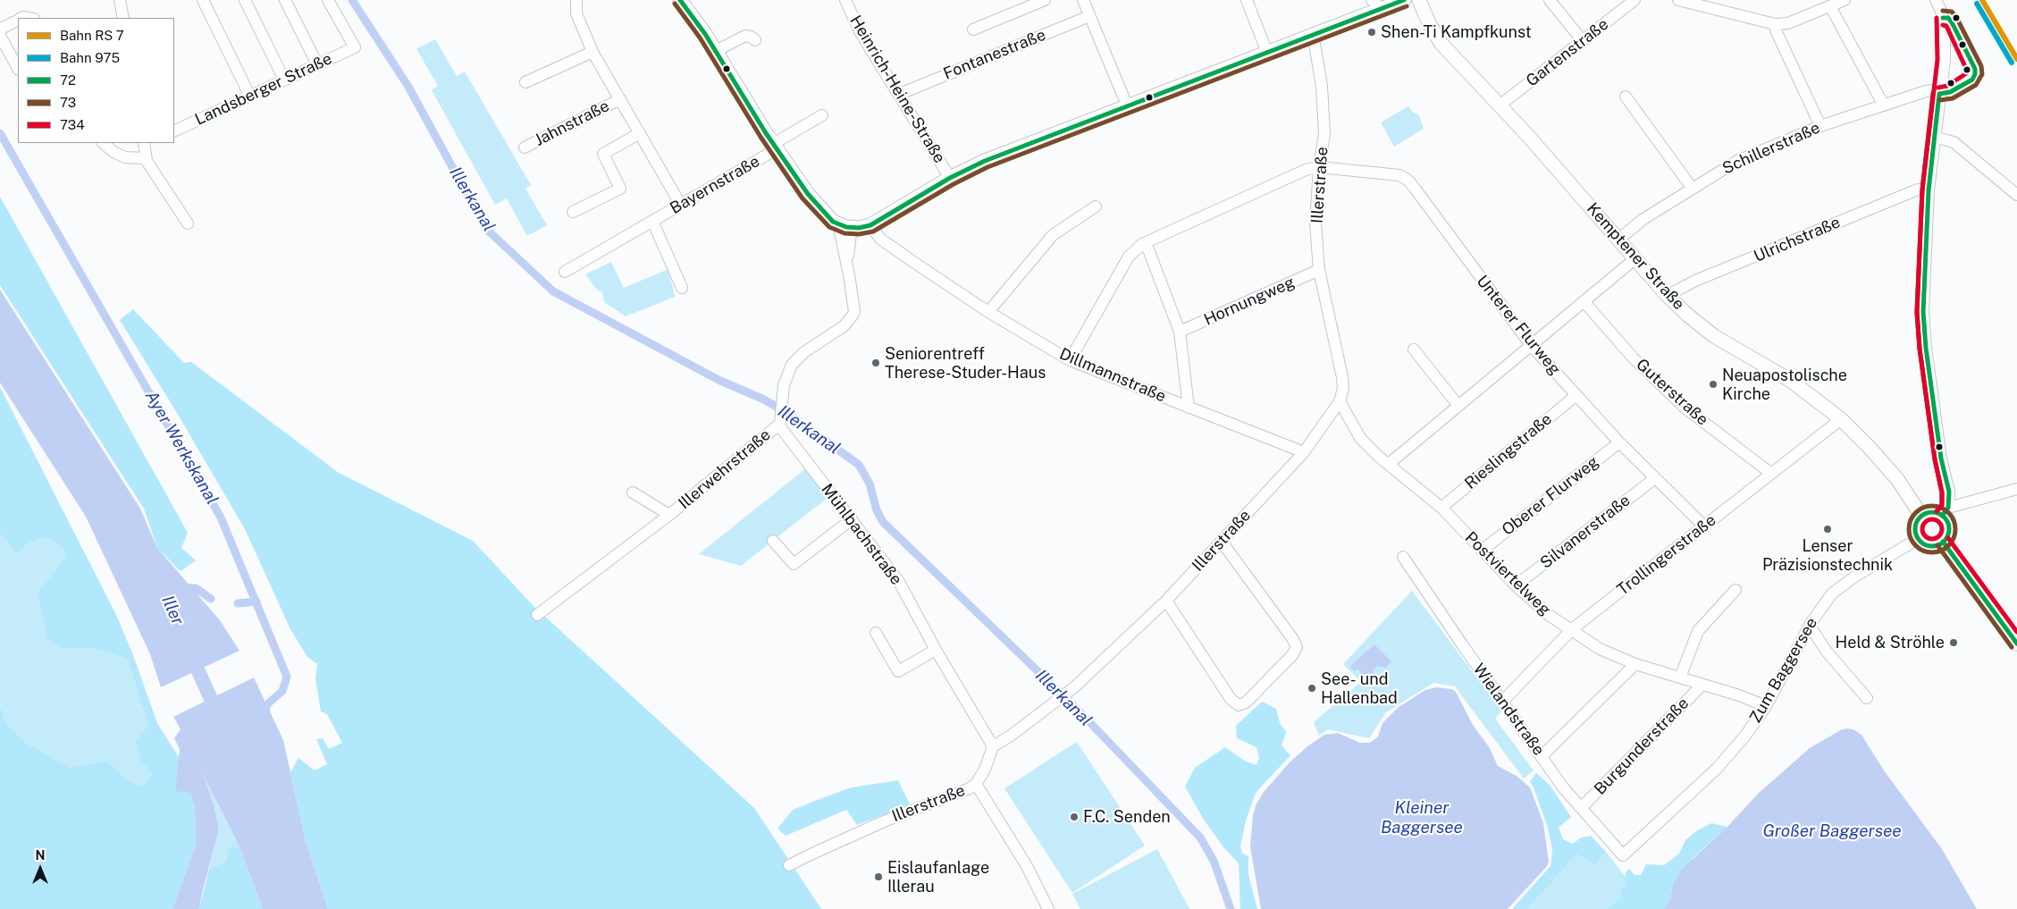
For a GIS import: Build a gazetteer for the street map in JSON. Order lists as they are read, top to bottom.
{
  "streets": {
    "main road": ["Kemptener Straße"],
    "street": [
      "Gartenstraße",
      "Fontanestraße",
      "Landsberger Straße",
      "Heinrich-Heine-Straße",
      "Jahnstraße",
      "Schillerstraße",
      "Bayernstraße",
      "Illerstraße",
      "Ulrichstraße",
      "Hornungweg",
      "Unterer Flurweg",
      "Dillmannstraße",
      "Guterstraße",
      "Rieslingstraße",
      "Illerwehrstraße",
      "Oberer Flurweg",
      "Silvanerstraße",
      "Mühlbachstraße",
      "Trollingerstraße",
      "Postviertelweg",
      "Zum Baggersee",
      "Wielandstraße",
      "Burgunderstraße"
    ]
  },
  "crossings": [
    ["Gartenstraße", "Kemptener Straße"],
    ["Fontanestraße", "Heinrich-Heine-Straße"],
    ["Schillerstraße", "Kemptener Straße"],
    ["Illerstraße", "Hornungweg"],
    ["Illerstraße", "Unterer Flurweg"],
    ["Illerstraße", "Dillmannstraße"],
    ["Illerstraße", "Mühlbachstraße"],
    ["Illerstraße", "Postviertelweg"],
    ["Ulrichstraße", "Kemptener Straße"],
    ["Kemptener Straße", "Trollingerstraße"],
    ["Kemptener Straße", "Zum Baggersee"],
    ["Unterer Flurweg", "Rieslingstraße"],
    ["Unterer Flurweg", "Oberer Flurweg"],
    ["Unterer Flurweg", "Silvanerstraße"],
    ["Unterer Flurweg", "Trollingerstraße"],
    ["Guterstraße", "Trollingerstraße"],
    ["Rieslingstraße", "Postviertelweg"],
    ["Illerwehrstraße", "Mühlbachstraße"],
    ["Oberer Flurweg", "Postviertelweg"],
    ["Silvanerstraße", "Postviertelweg"],
    ["Trollingerstraße", "Postviertelweg"],
    ["Trollingerstraße", "Wielandstraße"],
    ["Postviertelweg", "Zum Baggersee"],
    ["Postviertelweg", "Burgunderstraße"],
    ["Zum Baggersee", "Wielandstraße"],
    ["Wielandstraße", "Burgunderstraße"]
  ],
  "water": [
    "Illerkanal",
    "Ayer Werkskanal",
    "Iller",
    "Kleiner Baggersee",
    "Großer Baggersee"
  ],
  "places": [
    "Shen-Ti Kampfkunst",
    "Seniorentreff Therese-Studer-Haus",
    "Neuapostolische Kirche",
    "Lenser Präzisionstechnik",
    "Held & Ströhle",
    "See- und Hallenbad",
    "F.C. Senden",
    "Eislaufanlage Illerau"
  ],
  "lines": [
    "transit line 72",
    "rail line 975",
    "transit line 73",
    "transit line 734"
  ],
  "legend": [
    "Bahn RS 7",
    "Bahn 975",
    "72",
    "73",
    "734"
  ],
  "north": "top"
}
